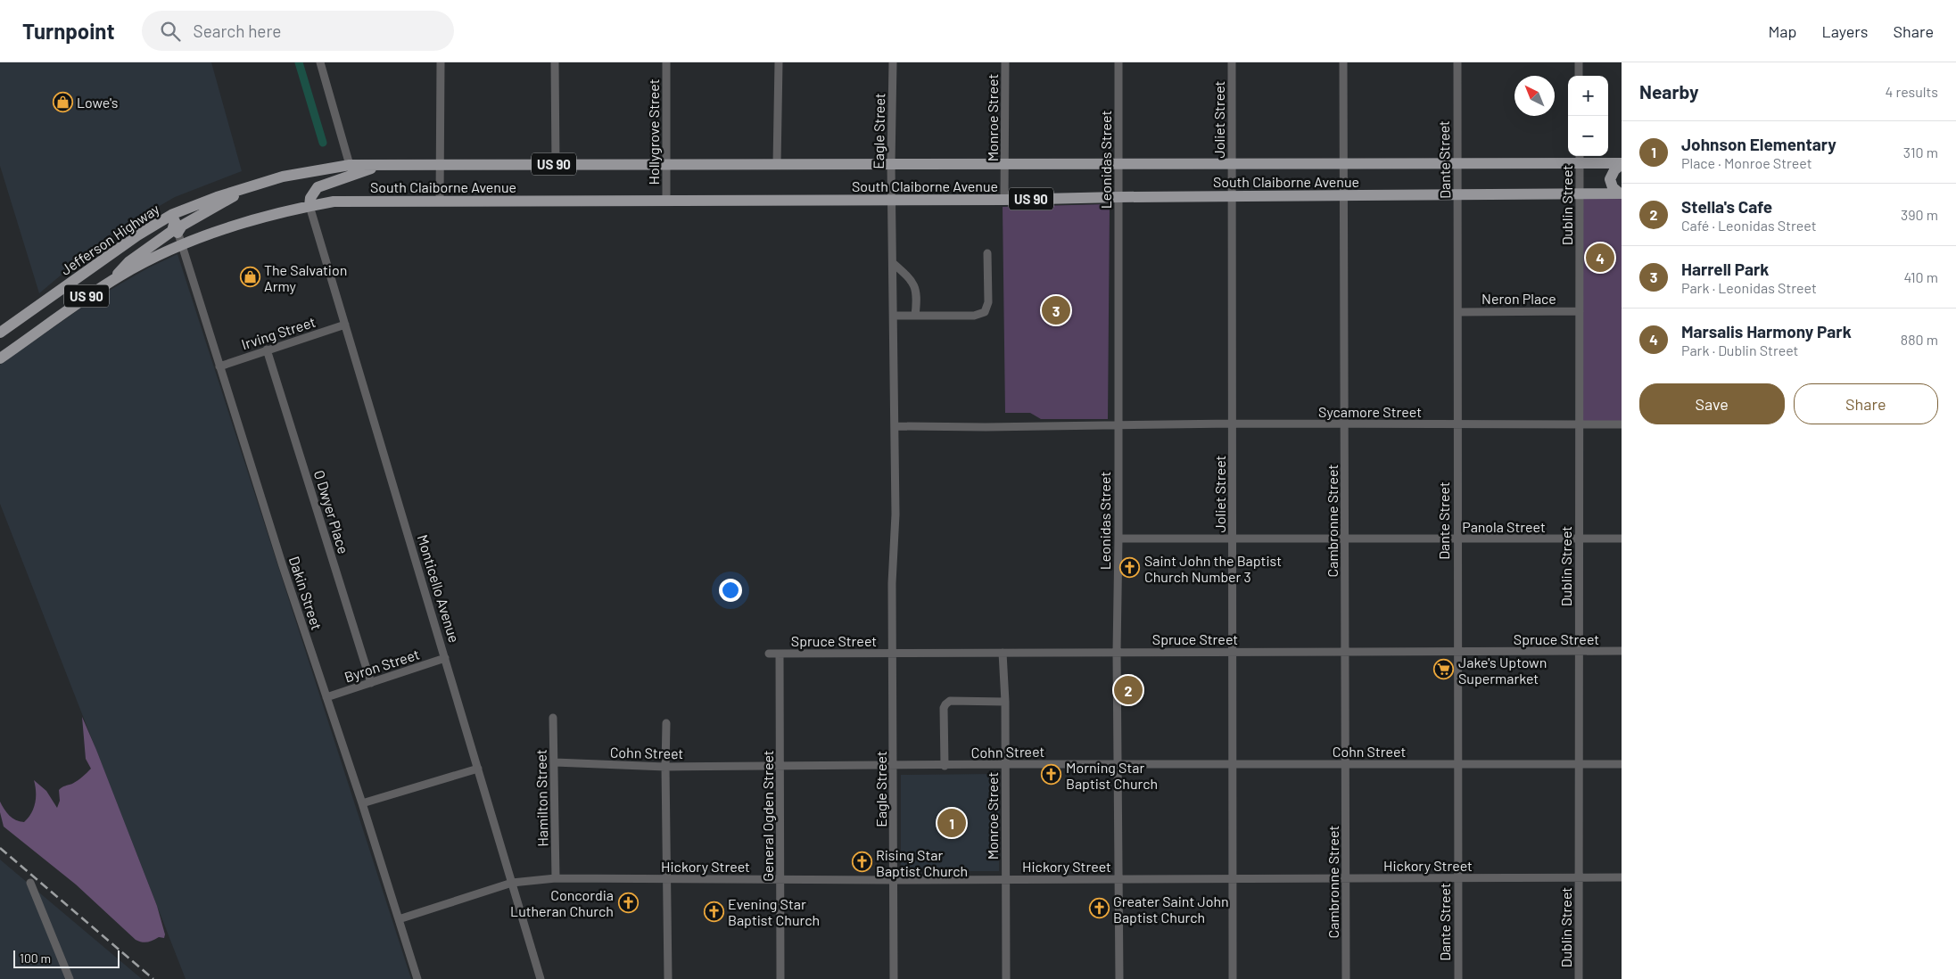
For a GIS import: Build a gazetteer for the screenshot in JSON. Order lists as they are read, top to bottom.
{
  "streets": {
    "main road": ["US 90", "South Claiborne Avenue", "Jefferson Highway"],
    "street": [
      "Monroe Street",
      "Joliet Street",
      "Eagle Street",
      "Hollygrove Street",
      "Leonidas Street",
      "Dante Street",
      "Dublin Street",
      "Neron Place",
      "Irving Street",
      "Sycamore Street",
      "O Dwyer Place",
      "Cambronne Street",
      "Panola Street",
      "Monticello Avenue",
      "Dakin Street",
      "Spruce Street",
      "Byron Street",
      "Cohn Street",
      "Hamilton Street",
      "General Ogden Street",
      "Hickory Street"
    ]
  },
  "crossings": [
    ["Monroe Street", "South Claiborne Avenue"],
    ["Monroe Street", "Spruce Street"],
    ["Monroe Street", "Cohn Street"],
    ["Monroe Street", "Hickory Street"],
    ["Joliet Street", "South Claiborne Avenue"],
    ["Joliet Street", "Sycamore Street"],
    ["Joliet Street", "Panola Street"],
    ["Joliet Street", "Spruce Street"],
    ["Joliet Street", "Cohn Street"],
    ["Joliet Street", "Hickory Street"],
    ["Eagle Street", "South Claiborne Avenue"],
    ["Eagle Street", "Sycamore Street"],
    ["Eagle Street", "Spruce Street"],
    ["Eagle Street", "Cohn Street"],
    ["Eagle Street", "Hickory Street"],
    ["Hollygrove Street", "South Claiborne Avenue"],
    ["Leonidas Street", "South Claiborne Avenue"],
    ["Leonidas Street", "Sycamore Street"],
    ["Leonidas Street", "Panola Street"],
    ["Leonidas Street", "Spruce Street"],
    ["Leonidas Street", "Cohn Street"],
    ["Leonidas Street", "Hickory Street"],
    ["Dante Street", "South Claiborne Avenue"],
    ["Dante Street", "Neron Place"],
    ["Dante Street", "Sycamore Street"],
    ["Dante Street", "Panola Street"],
    ["Dante Street", "Spruce Street"],
    ["Dante Street", "Cohn Street"],
    ["Dante Street", "Hickory Street"],
    ["US 90", "South Claiborne Avenue"],
    ["US 90", "Monticello Avenue"],
    ["US 90", "Dakin Street"],
    ["South Claiborne Avenue", "Dublin Street"],
    ["South Claiborne Avenue", "Jefferson Highway"],
    ["South Claiborne Avenue", "Cambronne Street"],
    ["South Claiborne Avenue", "Monticello Avenue"],
    ["Dublin Street", "Neron Place"],
    ["Dublin Street", "Sycamore Street"],
    ["Dublin Street", "Panola Street"],
    ["Dublin Street", "Spruce Street"],
    ["Dublin Street", "Cohn Street"],
    ["Dublin Street", "Hickory Street"],
    ["Jefferson Highway", "Dakin Street"],
    ["Irving Street", "O Dwyer Place"],
    ["Irving Street", "Monticello Avenue"],
    ["Irving Street", "Dakin Street"],
    ["Sycamore Street", "Cambronne Street"],
    ["O Dwyer Place", "Byron Street"],
    ["Cambronne Street", "Panola Street"],
    ["Cambronne Street", "Spruce Street"],
    ["Cambronne Street", "Cohn Street"],
    ["Cambronne Street", "Hickory Street"],
    ["Monticello Avenue", "Byron Street"],
    ["Monticello Avenue", "Hickory Street"],
    ["Dakin Street", "Byron Street"],
    ["Dakin Street", "Hickory Street"],
    ["Spruce Street", "General Ogden Street"],
    ["Cohn Street", "Hamilton Street"],
    ["Cohn Street", "General Ogden Street"],
    ["Hamilton Street", "Hickory Street"],
    ["General Ogden Street", "Hickory Street"]
  ],
  "places": {
    "shop": ["Lowe's", "The Salvation Army"],
    "church": [
      "Saint John the Baptist Church Number 3",
      "Morning Star Baptist Church",
      "Rising Star Baptist Church",
      "Concordia Lutheran Church",
      "Greater Saint John Baptist Church",
      "Evening Star Baptist Church"
    ],
    "supermarket": ["Jake's Uptown Supermarket"]
  },
  "scale_bar": "100 m",
  "north": "top left",
  "page": {
    "header": "Turnpoint",
    "search": "Search here",
    "nav": ["Map", "Layers", "Share"],
    "heading": ["Nearby", "4 results"],
    "map_buttons": ["+", "−"],
    "list": [
      {
        "mark": "1",
        "name": "Johnson Elementary",
        "note": "Place · Monroe Street",
        "value": "310 m"
      },
      {
        "mark": "2",
        "name": "Stella's Cafe",
        "note": "Café · Leonidas Street",
        "value": "390 m"
      },
      {
        "mark": "3",
        "name": "Harrell Park",
        "note": "Park · Leonidas Street",
        "value": "410 m"
      },
      {
        "mark": "4",
        "name": "Marsalis Harmony Park",
        "note": "Park · Dublin Street",
        "value": "880 m"
      }
    ],
    "pins": [
      "4",
      "3",
      "2",
      "1"
    ],
    "buttons": ["Save", "Share"],
    "scale": "100 m"
  }
}
